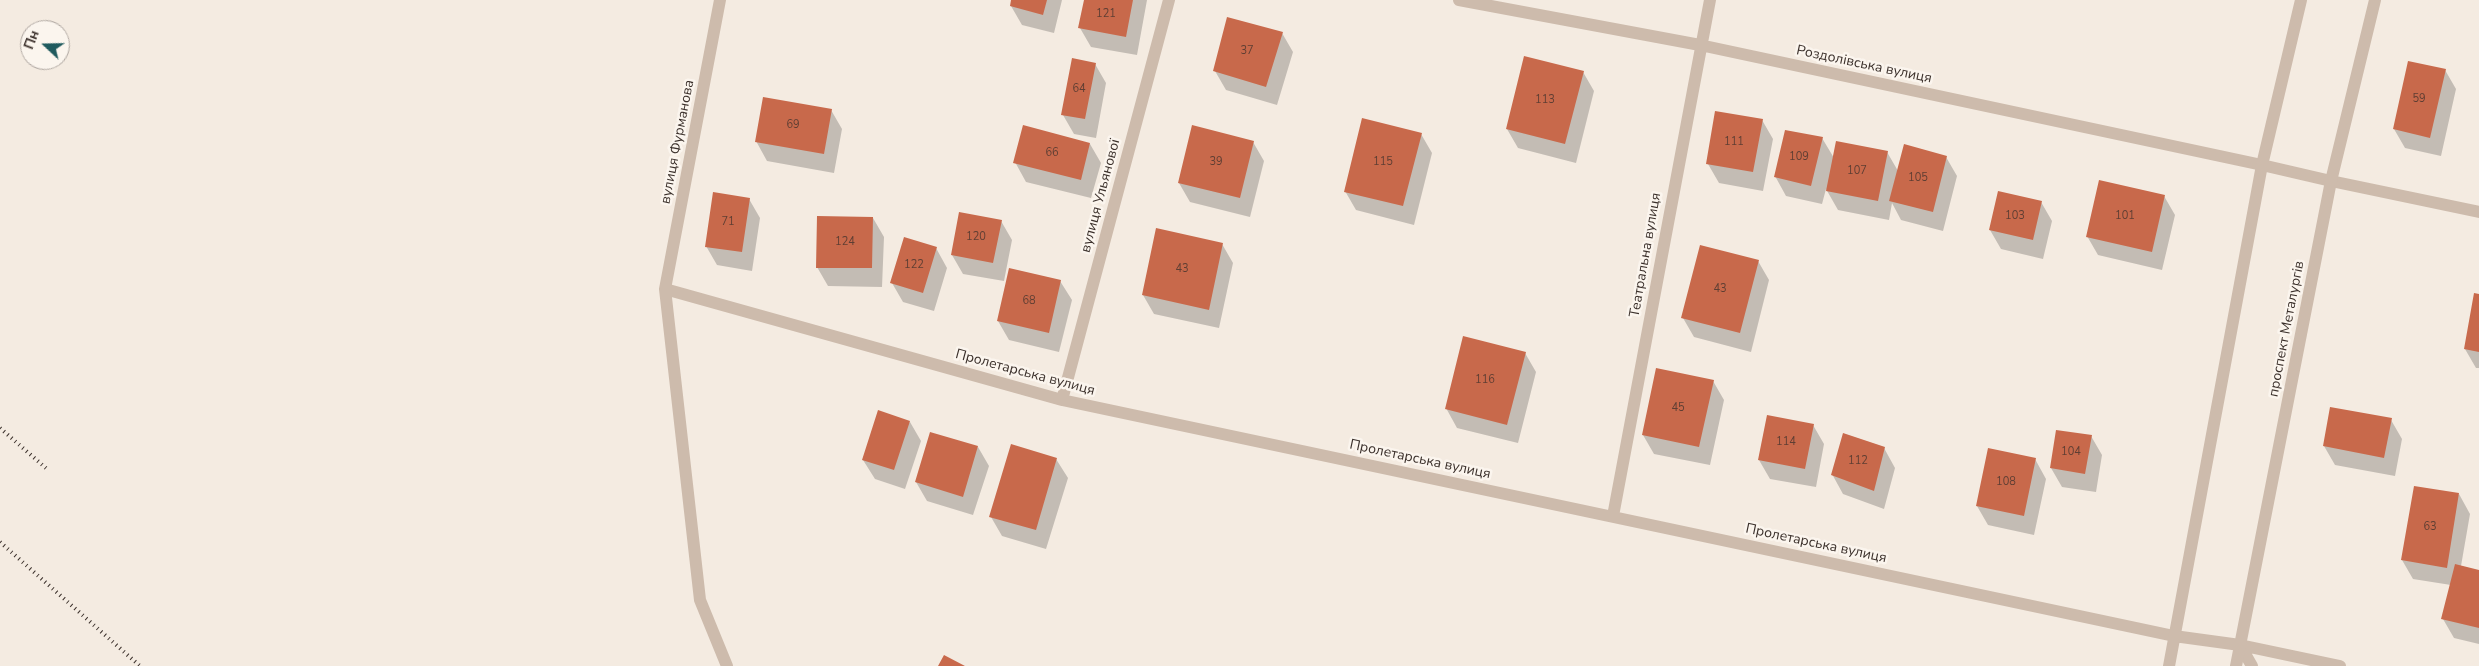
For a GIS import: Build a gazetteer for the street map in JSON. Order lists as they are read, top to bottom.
{
  "streets": {
    "street": [
      "Роздолівська вулиця",
      "вулиця Фурманова",
      "вулиця Ульянової",
      "Театральна вулиця",
      "проспект Металургів",
      "Пролетарська вулиця"
    ]
  },
  "crossings": [
    ["Роздолівська вулиця", "Театральна вулиця"],
    ["Роздолівська вулиця", "проспект Металургів"],
    ["вулиця Фурманова", "Пролетарська вулиця"],
    ["вулиця Ульянової", "Пролетарська вулиця"],
    ["Театральна вулиця", "Пролетарська вулиця"],
    ["проспект Металургів", "Пролетарська вулиця"]
  ],
  "house_numbers": [
    "121",
    "37",
    "64",
    "59",
    "113",
    "69",
    "111",
    "66",
    "109",
    "39",
    "115",
    "107",
    "105",
    "103",
    "101",
    "71",
    "120",
    "124",
    "122",
    "43",
    "43",
    "68",
    "116",
    "45",
    "114",
    "104",
    "112",
    "108",
    "63"
  ],
  "north": "left"
}
